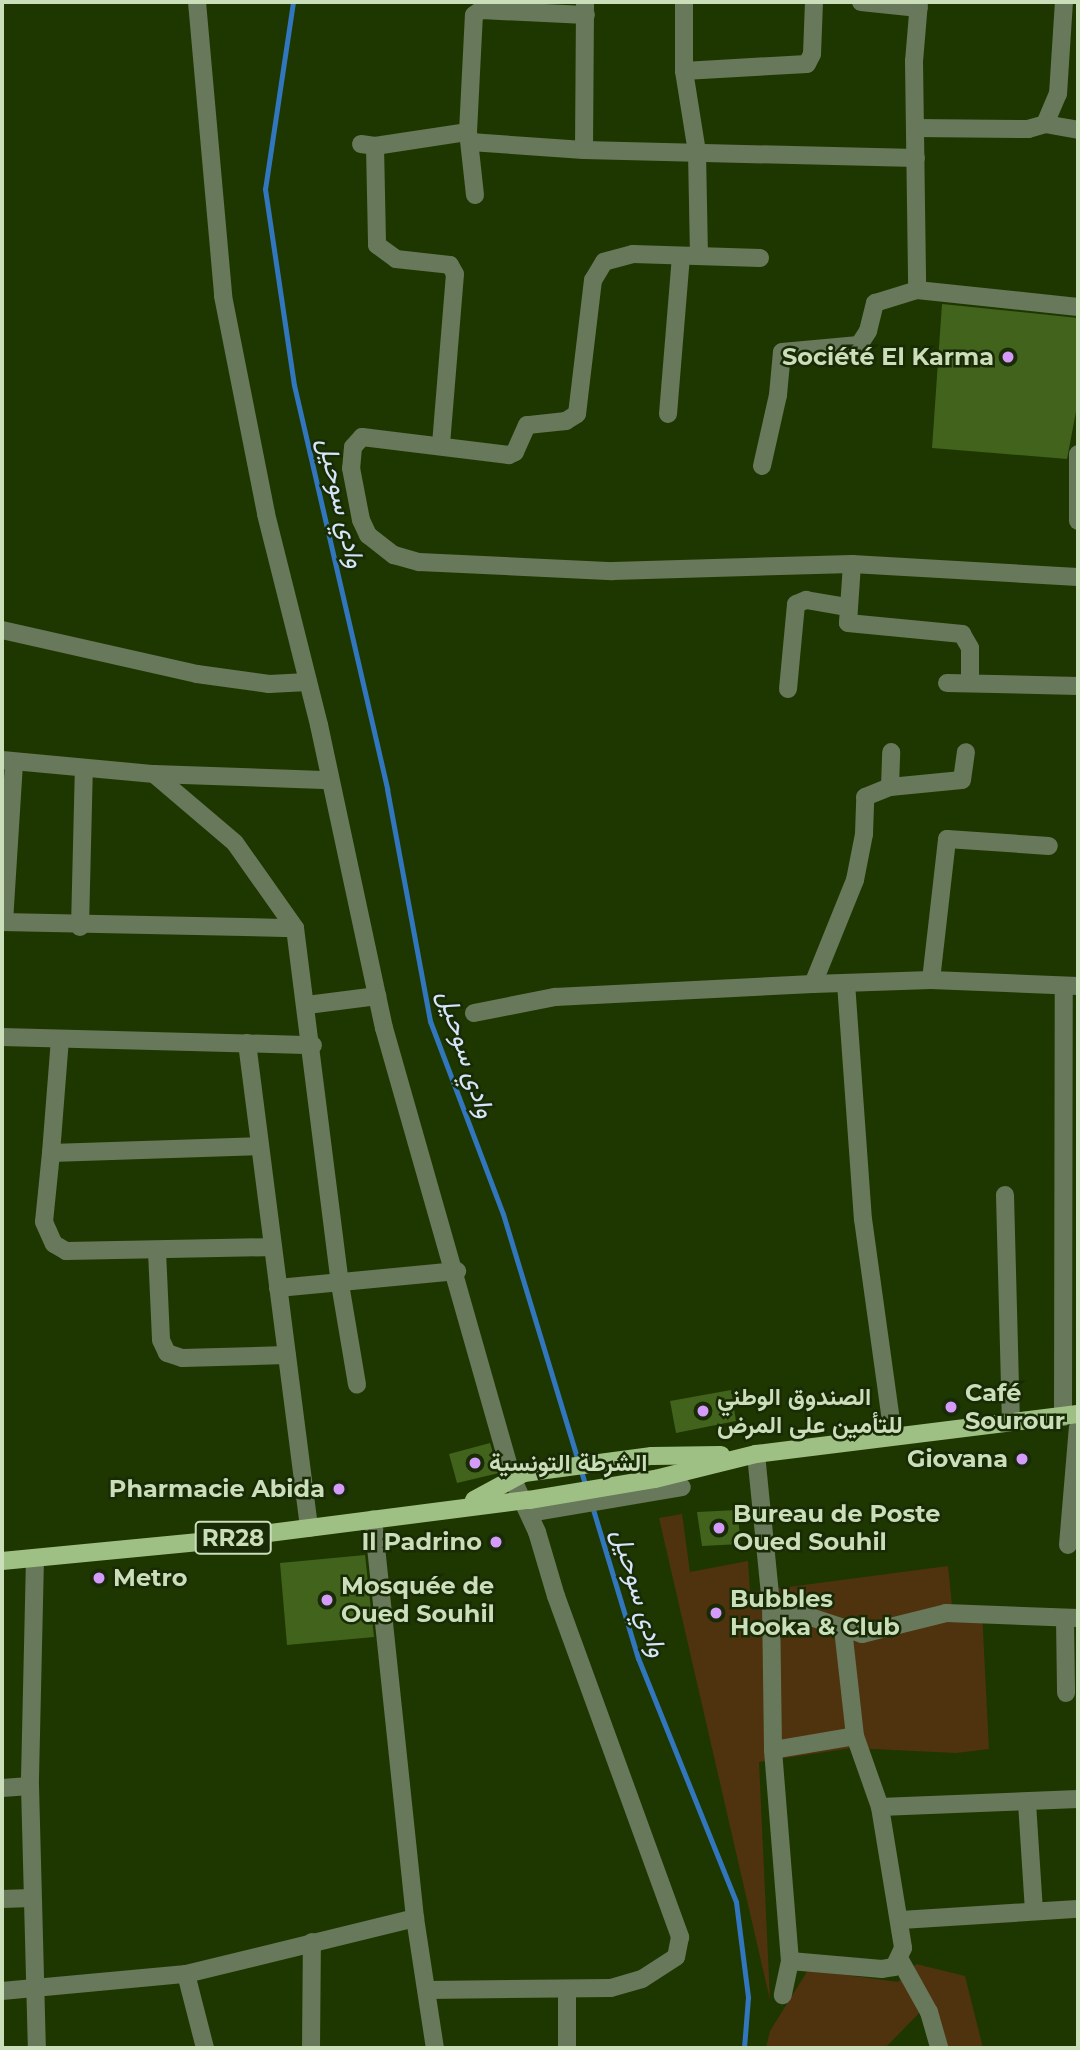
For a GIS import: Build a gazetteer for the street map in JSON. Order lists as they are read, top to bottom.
{
  "streets": {
    "main road": ["RR28"]
  },
  "water": ["وادي سوحيل"],
  "places": [
    "Société El Karma",
    "Café Sourour",
    "الصندوق الوطني للتأمين على المرض",
    "Giovana",
    "الشرطة التونسية",
    "Pharmacie Abida",
    "Bureau de Poste Oued Souhil",
    "Il Padrino",
    "Metro",
    "Mosquée de Oued Souhil",
    "Bubbles Hooka & Club"
  ]
}
